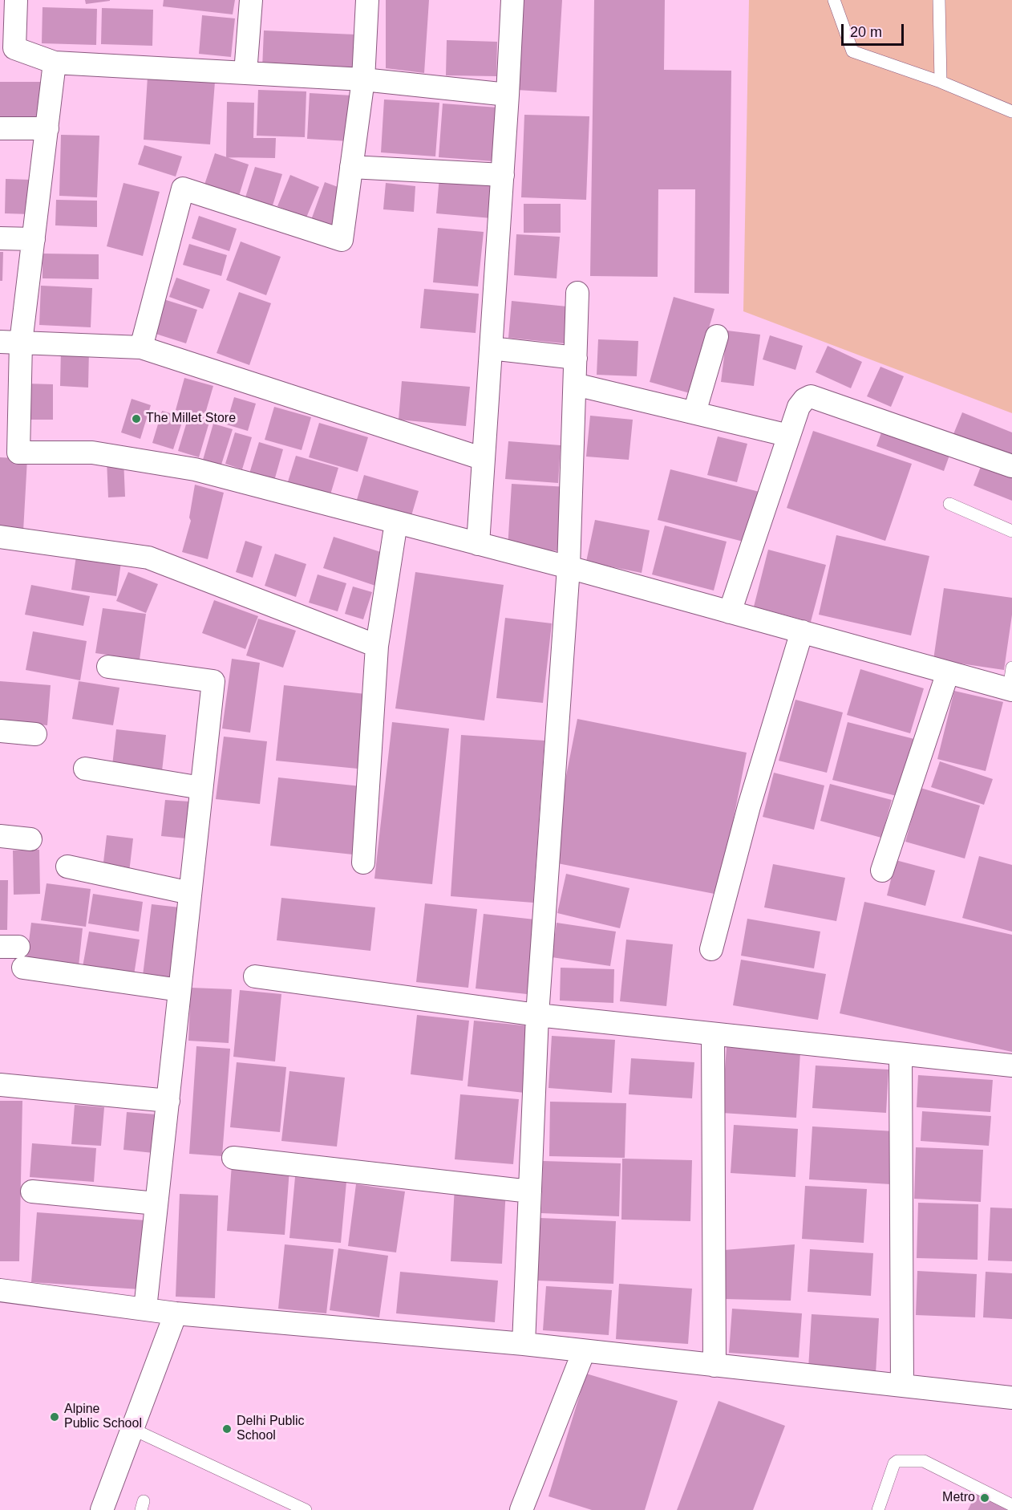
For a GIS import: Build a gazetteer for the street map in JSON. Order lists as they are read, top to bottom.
{
  "places": [
    "The Millet Store",
    "Alpine Public School",
    "Delhi Public School",
    "Metro"
  ],
  "scale_bar": "20 m"
}
